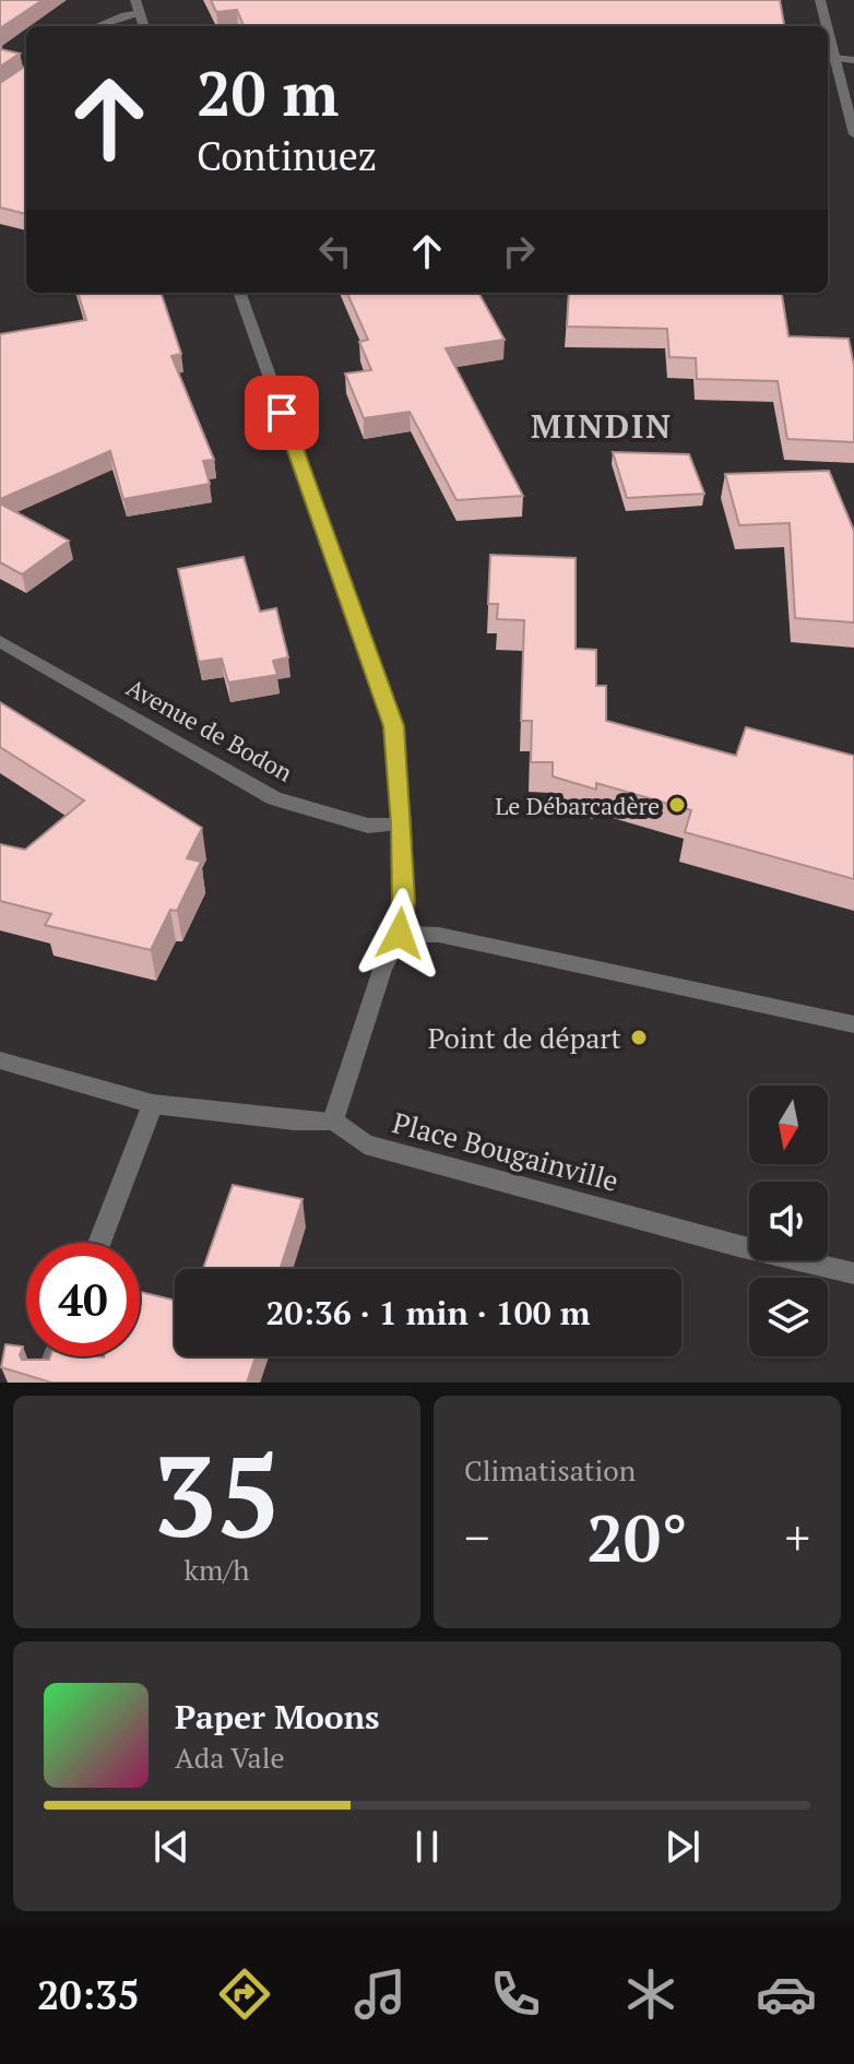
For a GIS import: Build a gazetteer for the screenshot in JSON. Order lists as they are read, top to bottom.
{
  "streets": {
    "street": ["Avenue de Bodon", "Place Bougainville"]
  },
  "districts": ["MINDIN"],
  "places": ["Le Débarcadère", "Point de départ"],
  "north": "bottom",
  "page": {
    "turn": ["20 m", "Continuez"],
    "limit": "40",
    "trip": "20:36 · 1 min · 100 m",
    "tile": [
      ["35", "km/h"],
      "Climatisation"
    ],
    "heat": ["−", "20°", "+"],
    "song": ["Paper Moons", "Ada Vale"],
    "tabs": "20:35"
  }
}
